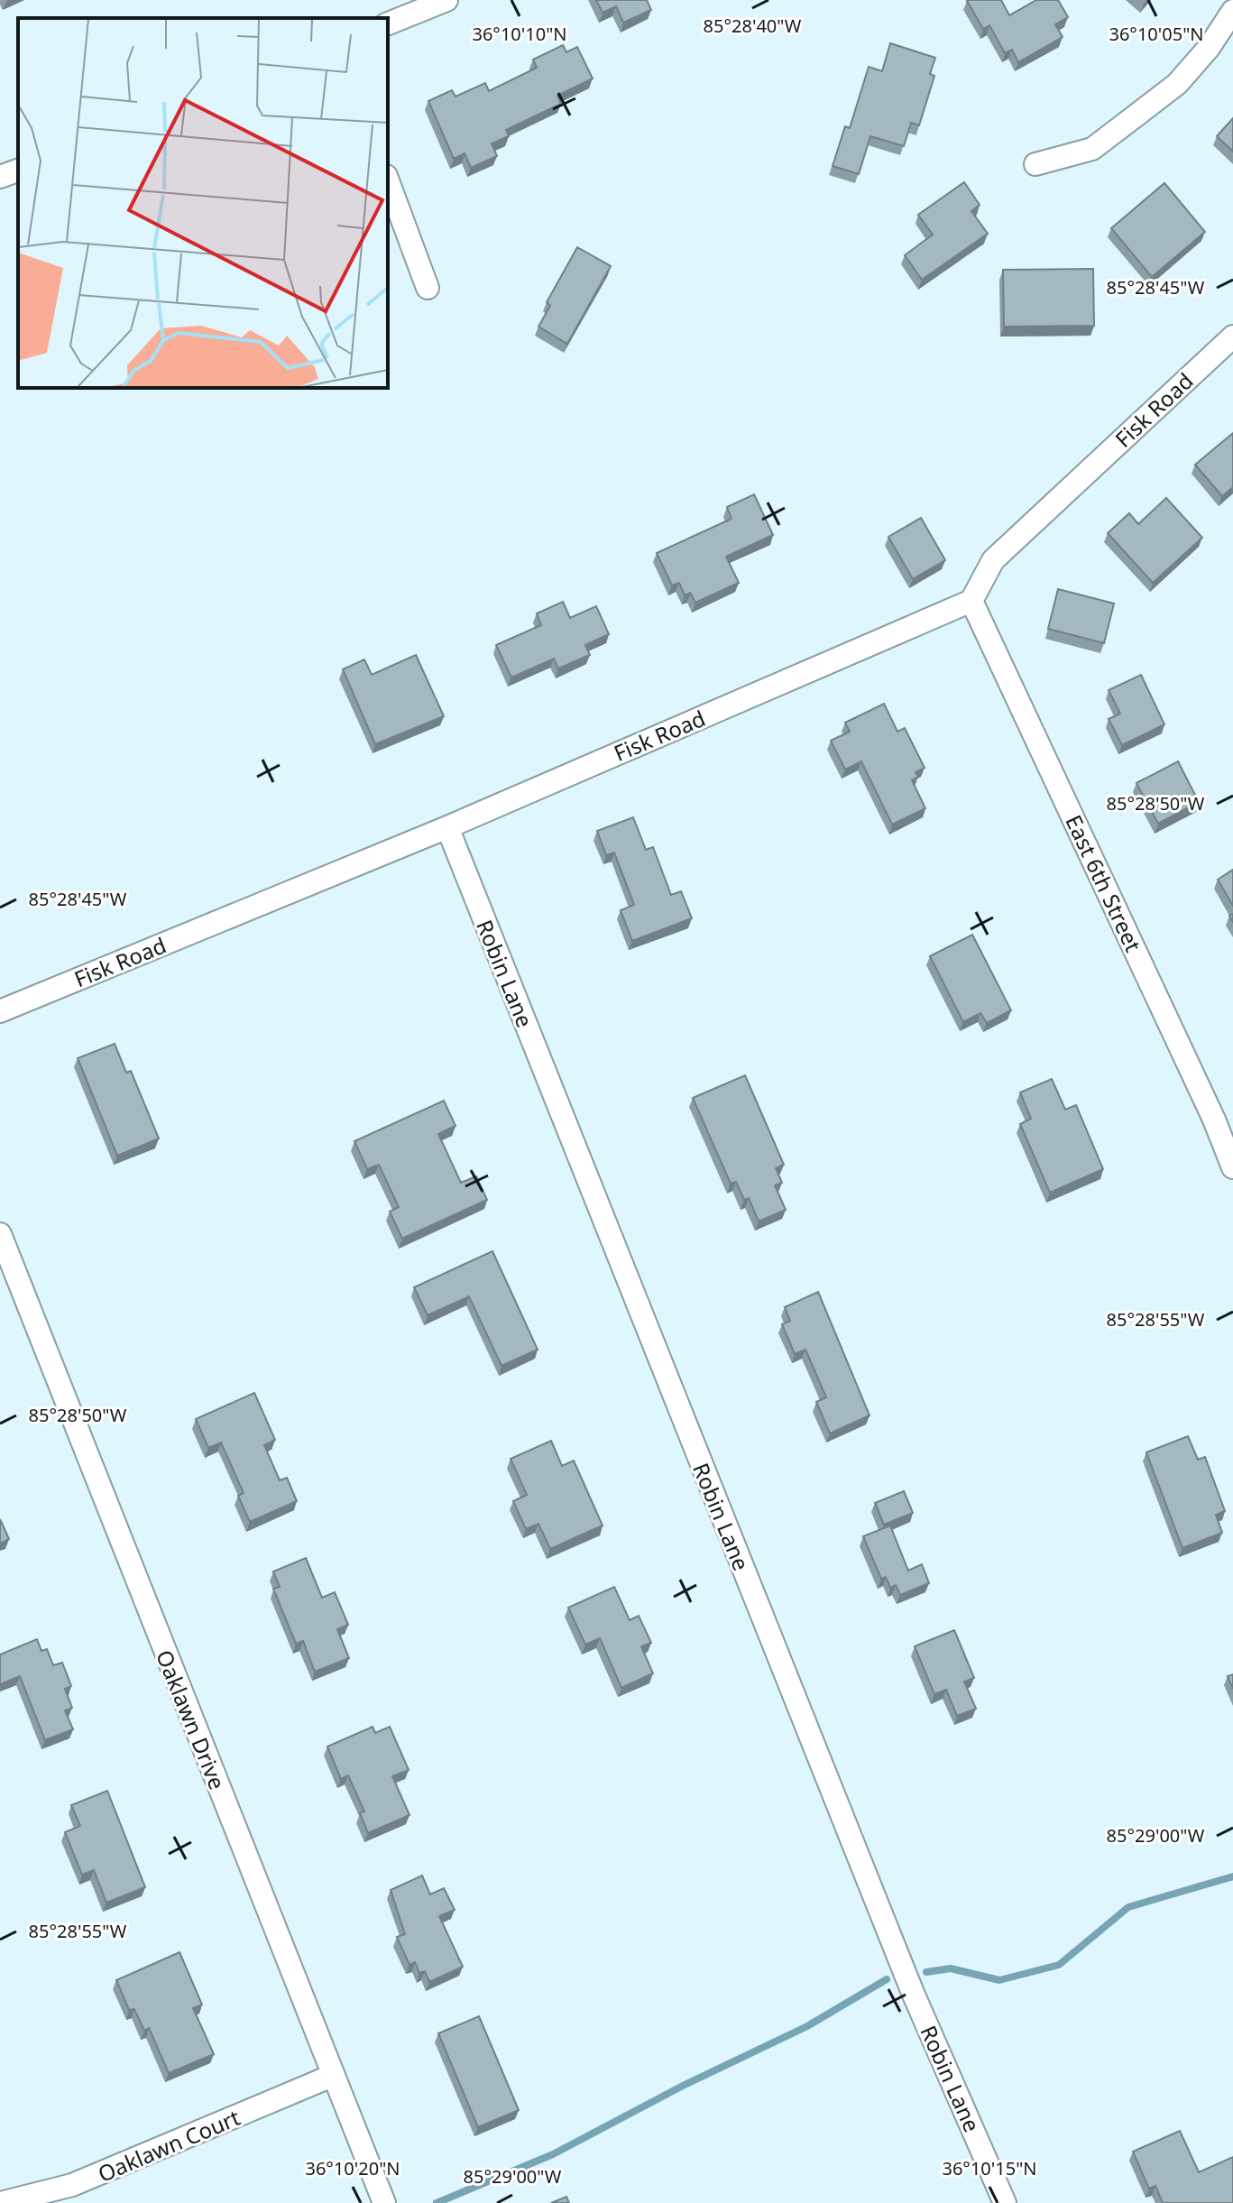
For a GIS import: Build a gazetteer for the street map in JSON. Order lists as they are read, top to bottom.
{
  "streets": {
    "street": [
      "Fisk Road",
      "East 6th Street",
      "Robin Lane",
      "Oaklawn Drive",
      "Oaklawn Court"
    ]
  },
  "crossings": [
    ["Fisk Road", "East 6th Street"],
    ["Fisk Road", "Robin Lane"],
    ["Oaklawn Drive", "Oaklawn Court"]
  ],
  "coordinates": [
    "85°28'40\"W",
    "36°10'10\"N",
    "36°10'05\"N",
    "85°28'45\"W",
    "85°28'50\"W",
    "85°28'55\"W",
    "85°29'00\"W",
    "36°10'20\"N",
    "36°10'15\"N"
  ]
}
